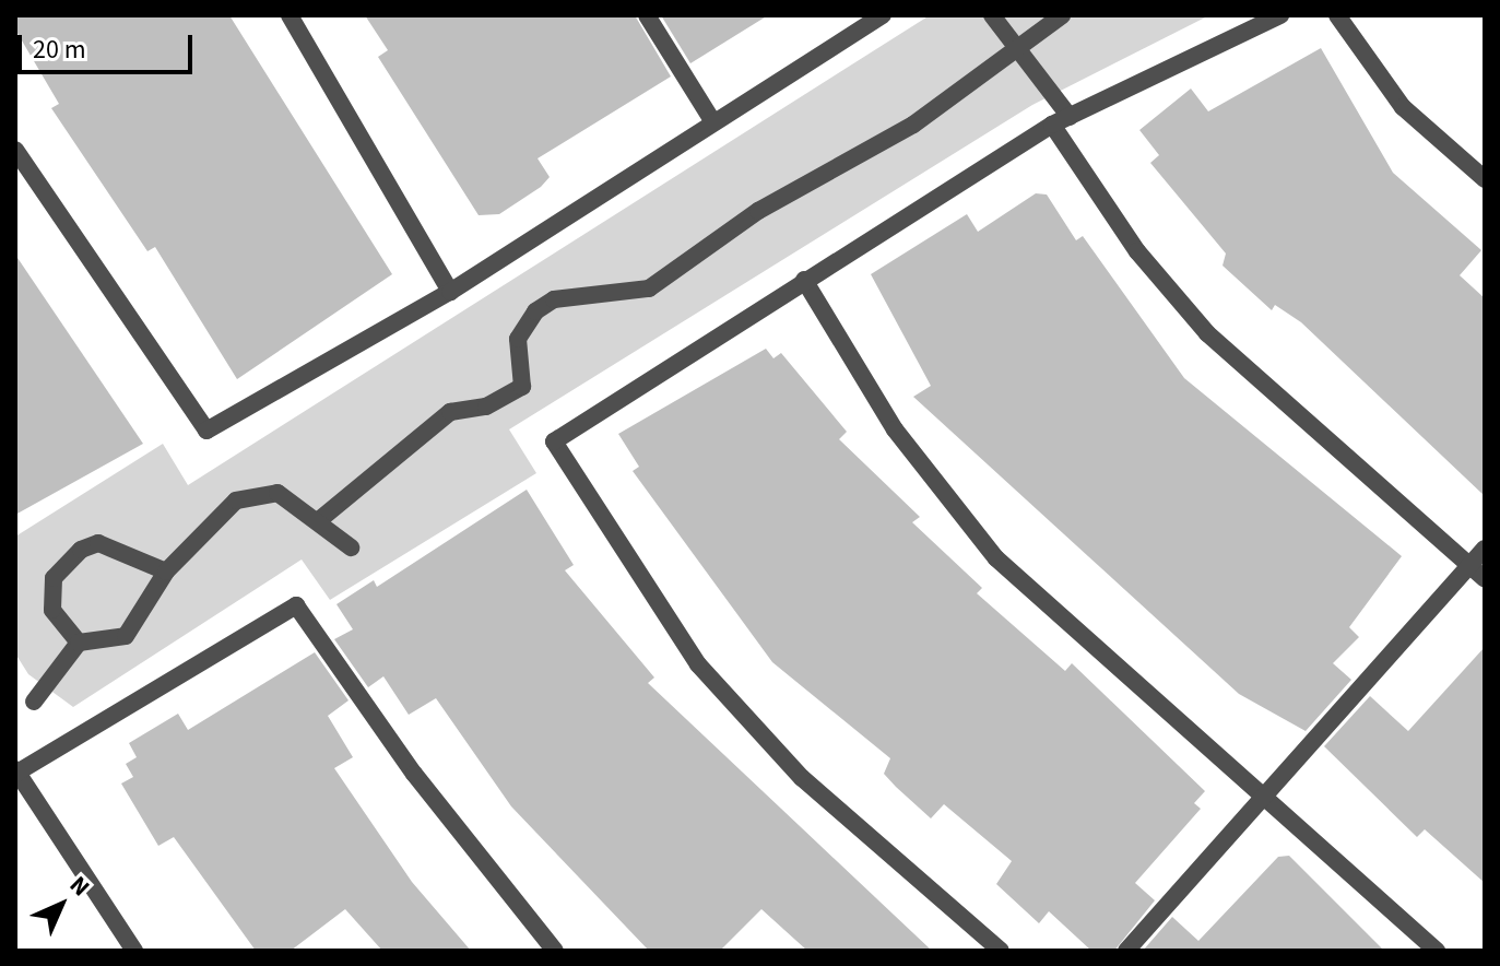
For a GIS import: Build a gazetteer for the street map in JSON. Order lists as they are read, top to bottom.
{
  "scale_bar": "20 m",
  "north": "top right"
}
